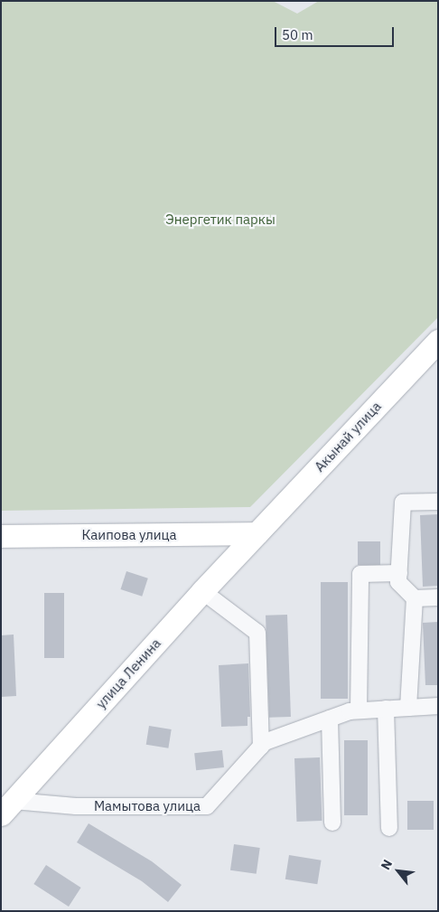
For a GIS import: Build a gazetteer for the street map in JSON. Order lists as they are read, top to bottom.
{
  "streets": {
    "main road": ["Акынай улица", "Каипова улица", "улица Ленина"],
    "street": ["Мамытова улица"]
  },
  "crossings": [
    ["Акынай улица", "Каипова улица"],
    ["Акынай улица", "улица Ленина"],
    ["Каипова улица", "улица Ленина"],
    ["улица Ленина", "Мамытова улица"]
  ],
  "parks": ["Энергетик паркы"],
  "scale_bar": "50 m",
  "north": "top left"
}
